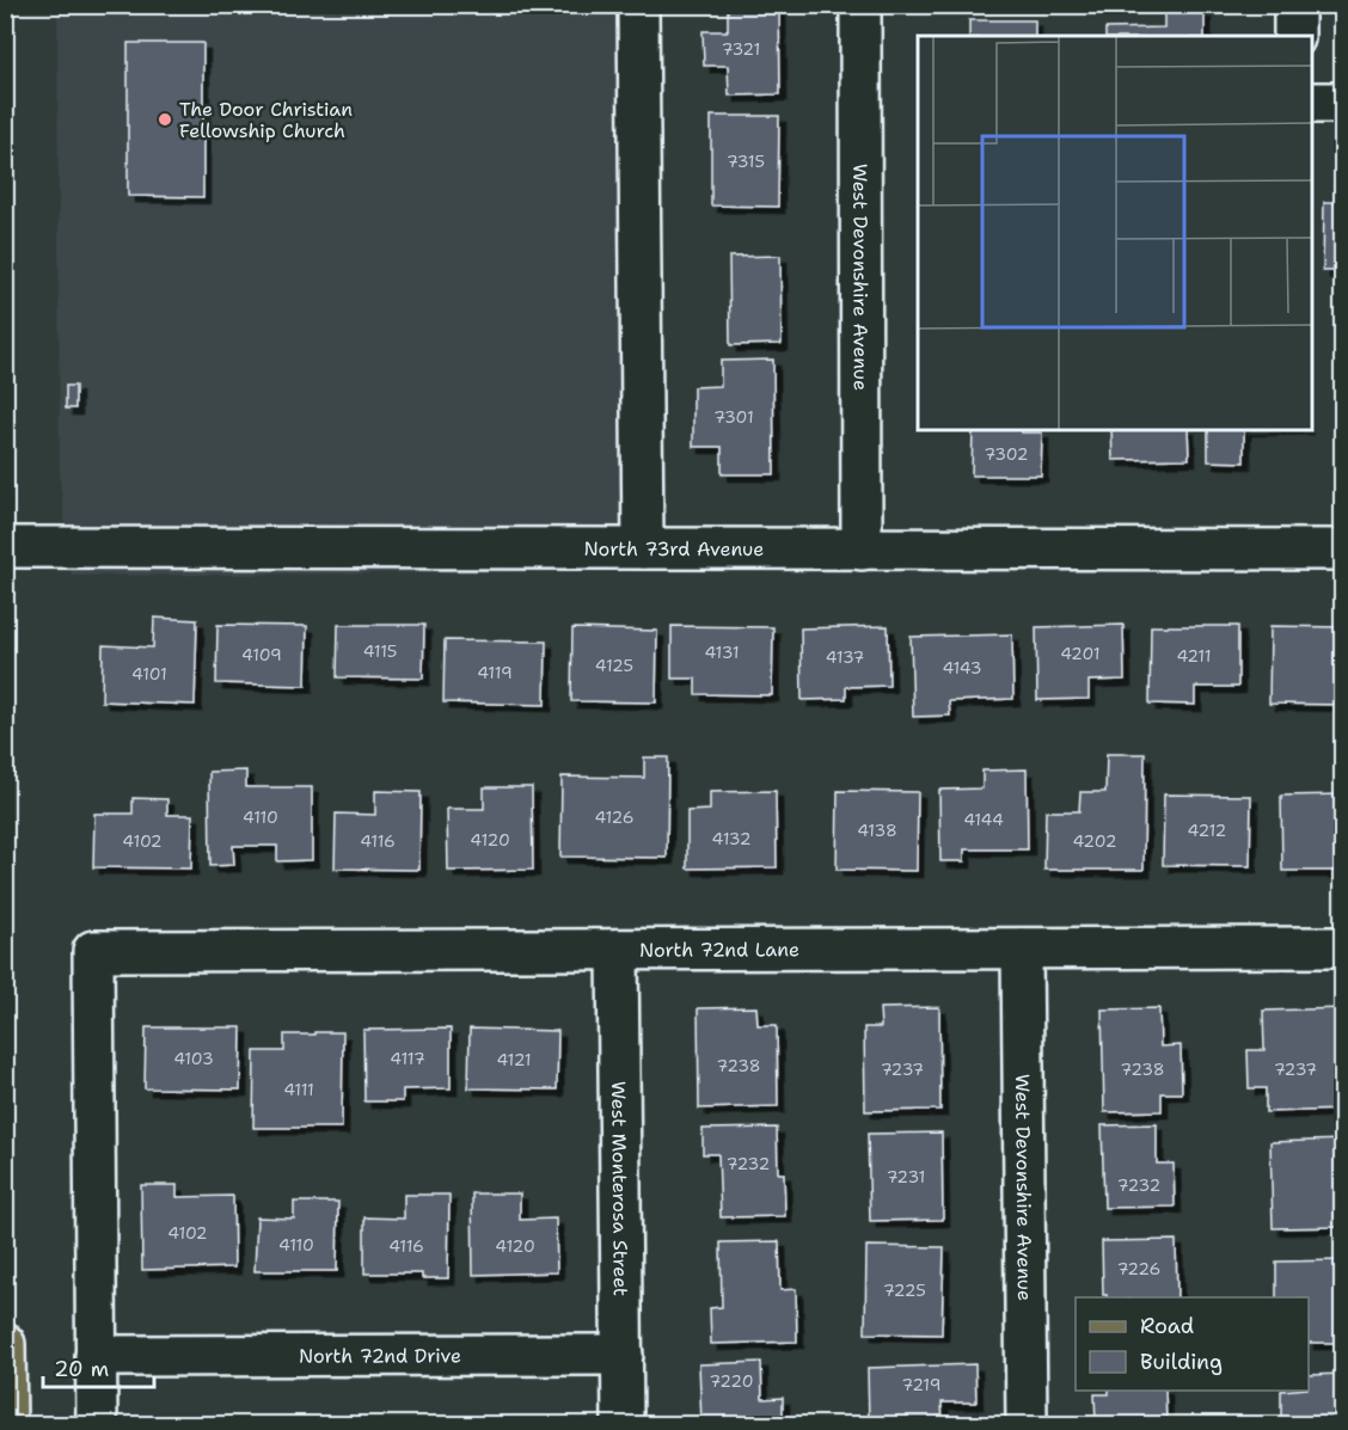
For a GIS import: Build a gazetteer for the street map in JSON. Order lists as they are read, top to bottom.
{
  "streets": {
    "street": [
      "West Devonshire Avenue",
      "North 73rd Avenue",
      "North 72nd Lane",
      "West Monterosa Street",
      "North 72nd Drive"
    ]
  },
  "crossings": [
    ["West Devonshire Avenue", "North 73rd Avenue"],
    ["West Devonshire Avenue", "North 72nd Lane"],
    ["North 72nd Lane", "West Monterosa Street"],
    ["North 72nd Lane", "North 72nd Drive"],
    ["West Monterosa Street", "North 72nd Drive"]
  ],
  "places": ["The Door Christian Fellowship Church"],
  "house_numbers": [
    "7321",
    "7315",
    "7301",
    "7302",
    "4115",
    "4131",
    "4201",
    "4109",
    "4211",
    "4137",
    "4125",
    "4143",
    "4119",
    "4101",
    "4110",
    "4126",
    "4144",
    "4138",
    "4212",
    "4132",
    "4120",
    "4102",
    "4116",
    "4202",
    "4103",
    "4117",
    "4121",
    "7238",
    "7237",
    "7238",
    "7237",
    "4111",
    "7232",
    "7231",
    "7232",
    "4102",
    "4110",
    "4116",
    "4120",
    "7226",
    "7225",
    "7220",
    "7219"
  ],
  "legend": ["Road", "Building"],
  "scale_bar": "20 m"
}
